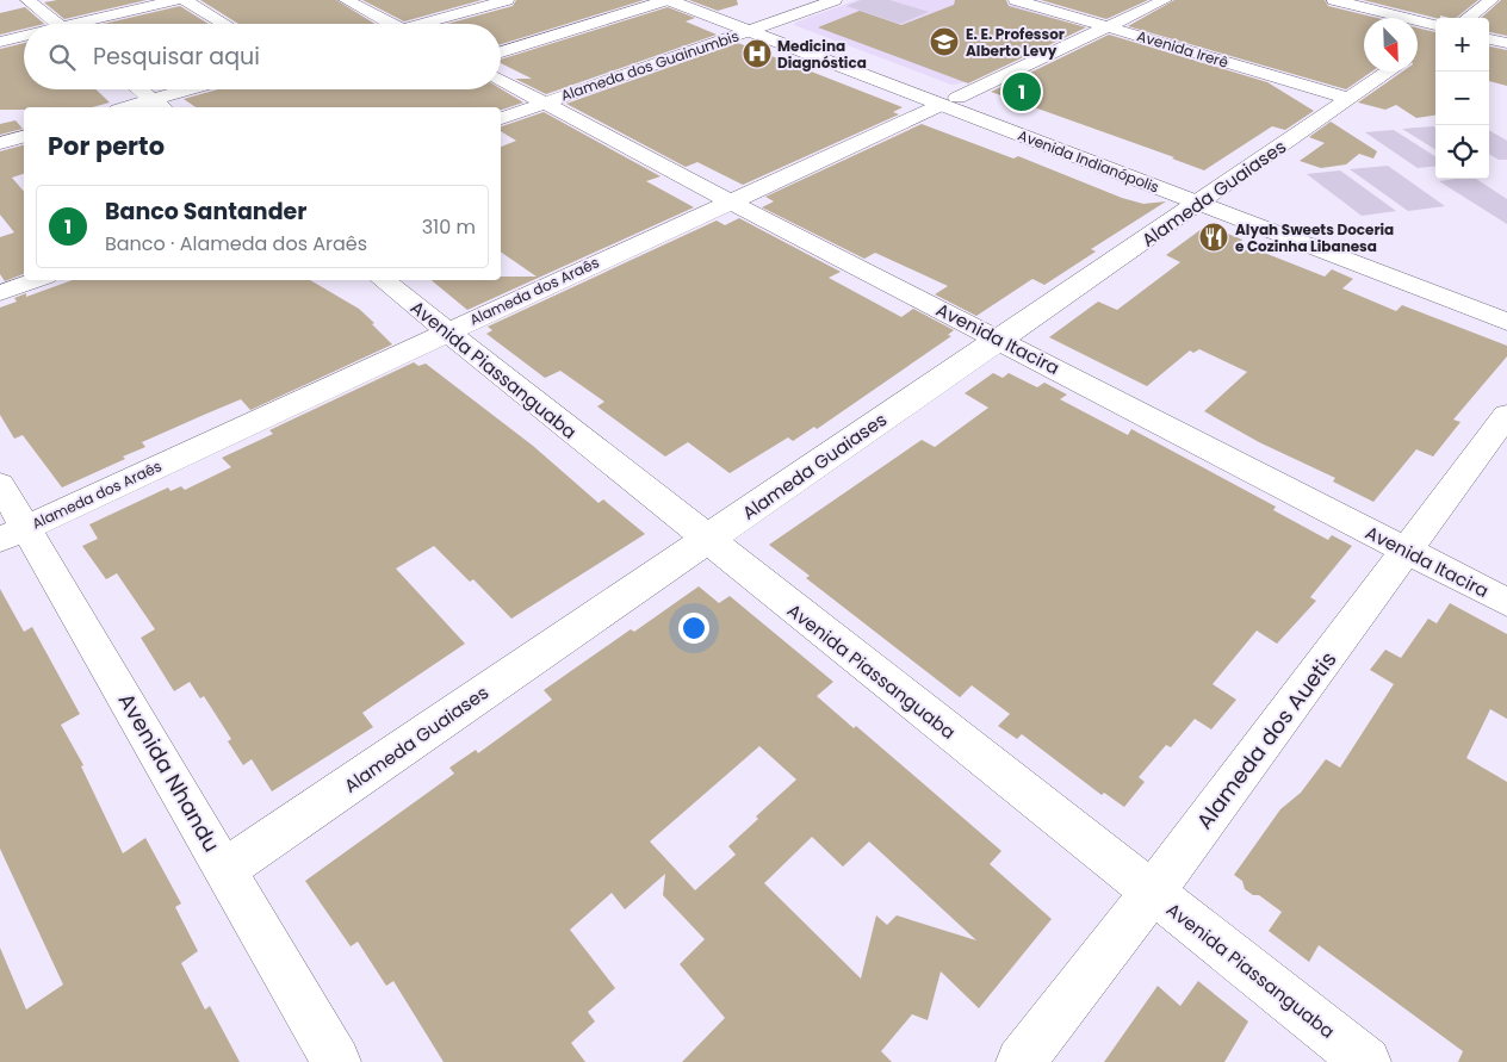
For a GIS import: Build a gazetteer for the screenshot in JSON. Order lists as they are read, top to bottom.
{
  "streets": {
    "street": [
      "Avenida Irerê",
      "Alameda dos Guainumbis",
      "Avenida Indianópolis",
      "Alameda Guaiases",
      "Alameda dos Araês",
      "Avenida Itacira",
      "Avenida Piassanguaba",
      "Alameda dos Auetis",
      "Avenida Nhandu"
    ]
  },
  "crossings": [
    ["Avenida Irerê", "Alameda Guaiases"],
    ["Avenida Irerê", "Alameda dos Araês"],
    ["Alameda dos Guainumbis", "Avenida Indianópolis"],
    ["Alameda dos Guainumbis", "Avenida Itacira"],
    ["Avenida Indianópolis", "Alameda Guaiases"],
    ["Avenida Indianópolis", "Alameda dos Araês"],
    ["Alameda Guaiases", "Avenida Itacira"],
    ["Alameda Guaiases", "Avenida Piassanguaba"],
    ["Alameda Guaiases", "Avenida Nhandu"],
    ["Alameda dos Araês", "Avenida Itacira"],
    ["Alameda dos Araês", "Avenida Piassanguaba"],
    ["Alameda dos Araês", "Avenida Nhandu"],
    ["Avenida Itacira", "Alameda dos Auetis"],
    ["Avenida Piassanguaba", "Alameda dos Auetis"]
  ],
  "places": {
    "school or university": ["E. E. Professor Alberto Levy"],
    "hospital": ["Medicina Diagnóstica"],
    "restaurant": ["Alyah Sweets Doceria e Cozinha Libanesa"]
  },
  "north": "bottom right",
  "page": {
    "map_buttons": ["+", "−"],
    "search": "Pesquisar aqui",
    "pins": "1",
    "heading": "Por perto",
    "list": [
      {
        "mark": "1",
        "name": "Banco Santander",
        "note": "Banco · Alameda dos Araês",
        "value": "310 m"
      }
    ]
  }
}
